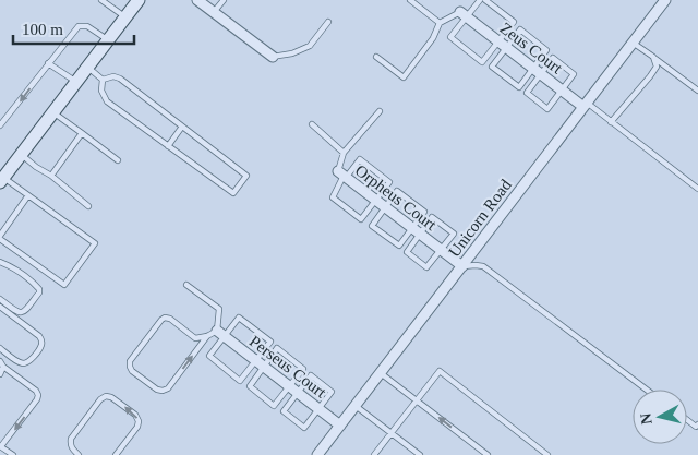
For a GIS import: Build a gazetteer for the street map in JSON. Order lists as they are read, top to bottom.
{
  "streets": {
    "street": [
      "Zeus Court",
      "Orpheus Court",
      "Unicorn Road",
      "Perseus Court"
    ]
  },
  "crossings": [
    ["Zeus Court", "Unicorn Road"],
    ["Orpheus Court", "Unicorn Road"],
    ["Unicorn Road", "Perseus Court"]
  ],
  "scale_bar": "100 m",
  "north": "left"
}
